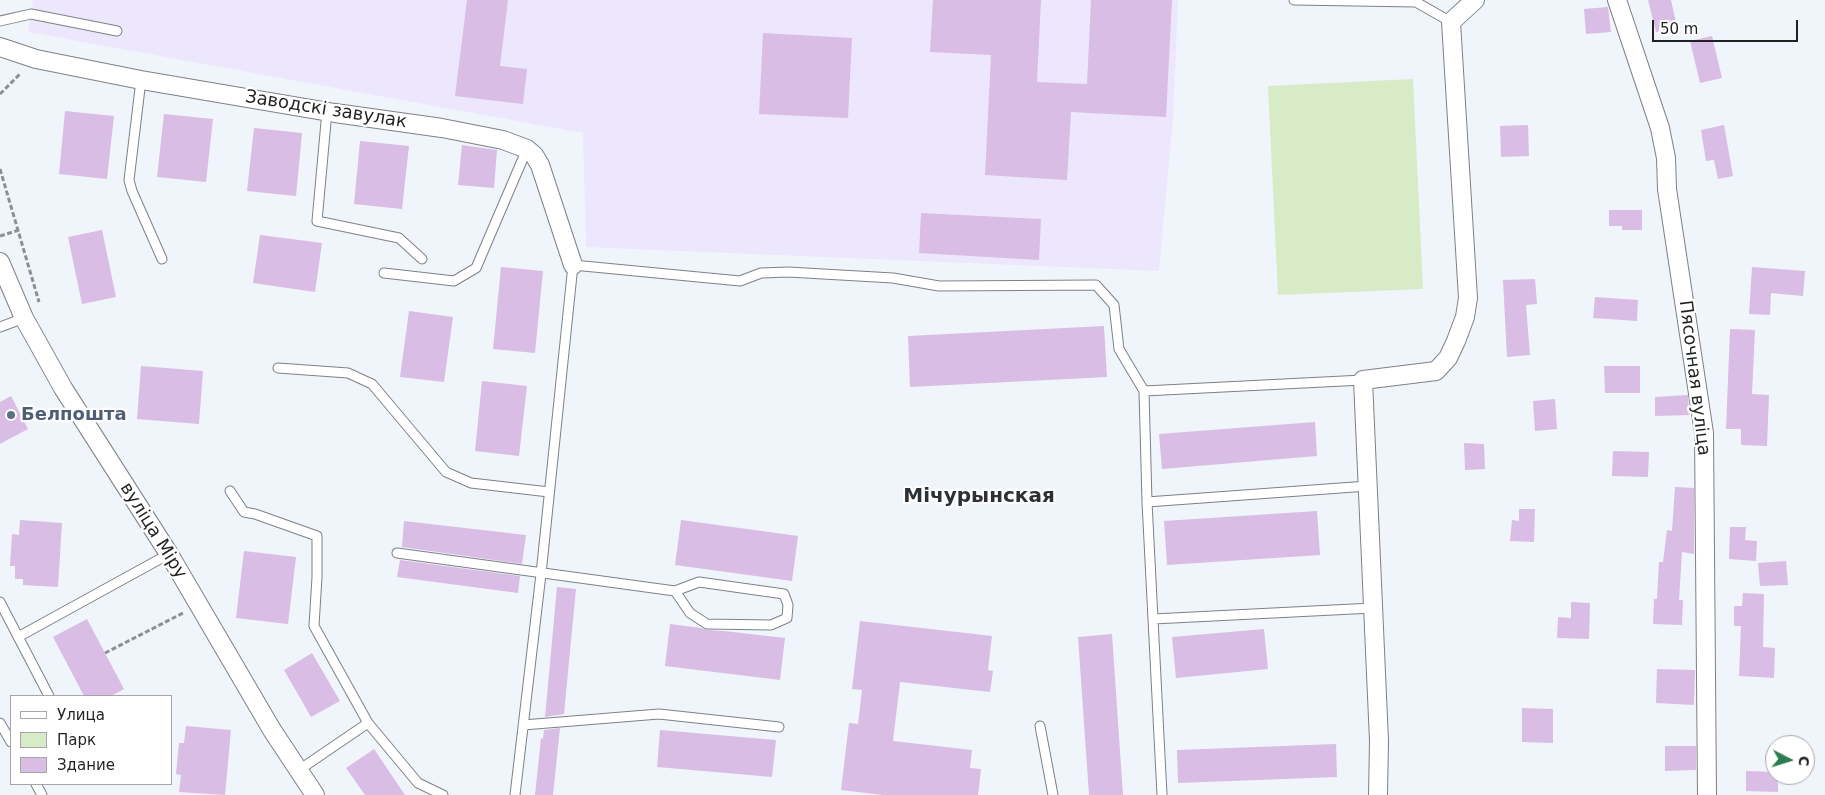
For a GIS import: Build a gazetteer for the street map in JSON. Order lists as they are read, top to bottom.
{
  "streets": {
    "street": ["Заводскі завулак", "Пясочная вуліца", "вуліца Міру"]
  },
  "districts": ["Мічурынская"],
  "places": ["Белпошта"],
  "legend": ["Улица", "Парк", "Здание"],
  "scale_bar": "50 m",
  "north": "right"
}
